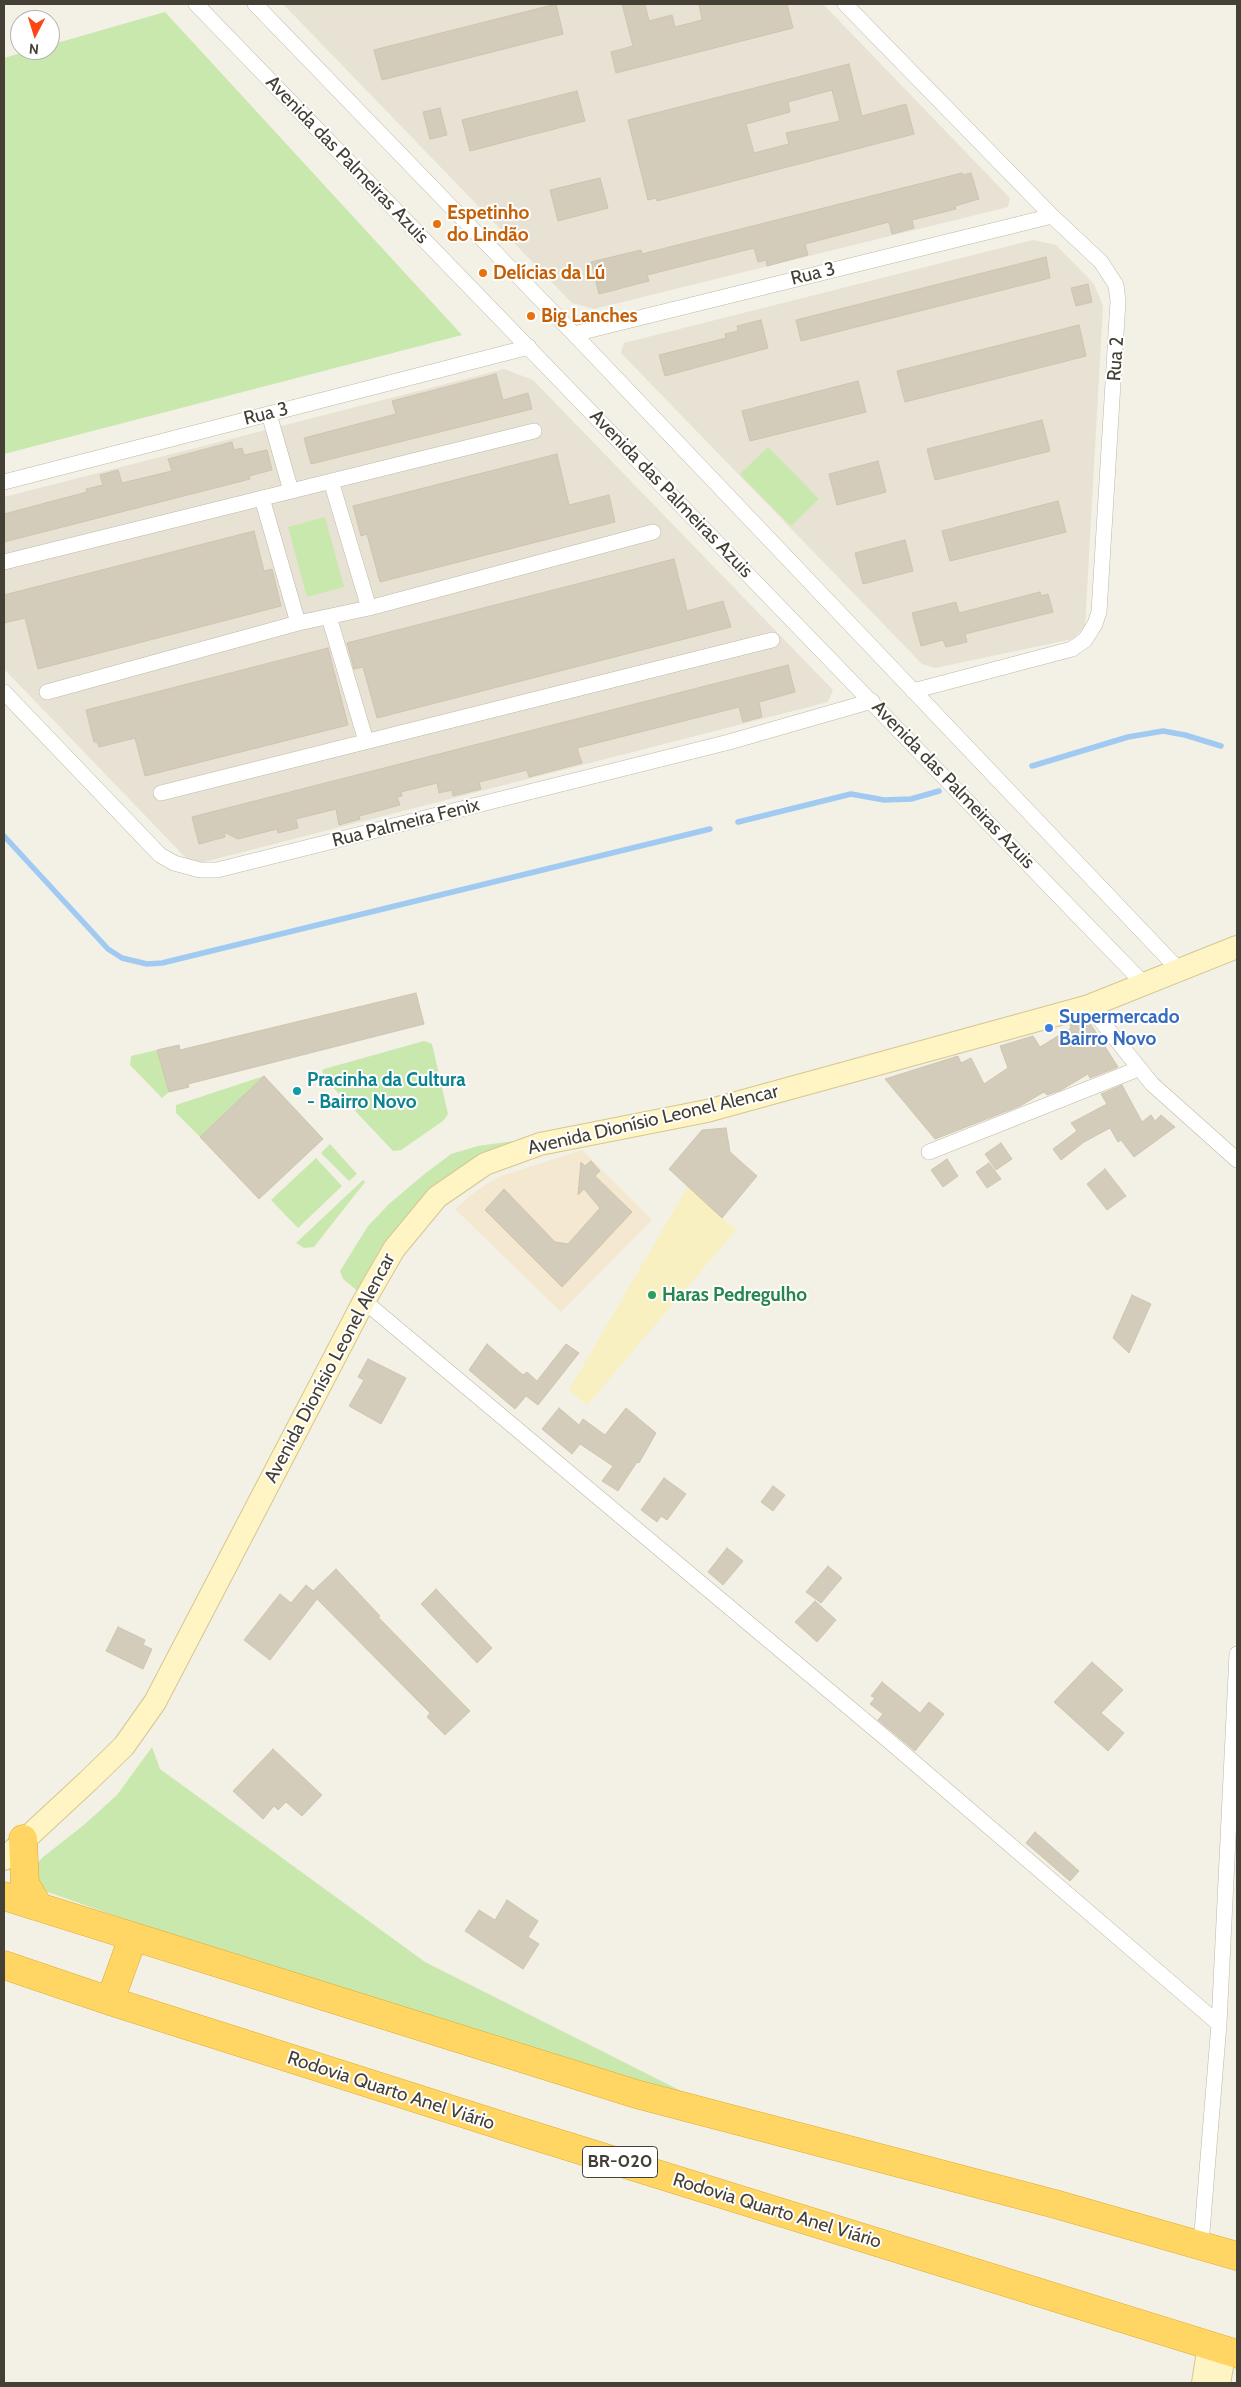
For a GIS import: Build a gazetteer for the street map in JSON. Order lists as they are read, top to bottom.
{
  "streets": {
    "highway": ["Rodovia Quarto Anel Viário", "BR-020"],
    "street": [
      "Avenida das Palmeiras Azuis",
      "Rua 3",
      "Rua 2",
      "Rua Palmeira Fenix",
      "Avenida Dionísio Leonel Alencar"
    ]
  },
  "crossings": [
    ["Avenida das Palmeiras Azuis", "Rua 3"],
    ["Avenida das Palmeiras Azuis", "Rua 2"],
    ["Avenida das Palmeiras Azuis", "Rua Palmeira Fenix"],
    ["Avenida das Palmeiras Azuis", "Avenida Dionísio Leonel Alencar"],
    ["Rua 3", "Rua 2"]
  ],
  "places": [
    "Espetinho do Lindão",
    "Delícias da Lú",
    "Big Lanches",
    "Supermercado Bairro Novo",
    "Pracinha da Cultura - Bairro Novo",
    "Haras Pedregulho"
  ],
  "north": "bottom"
}
